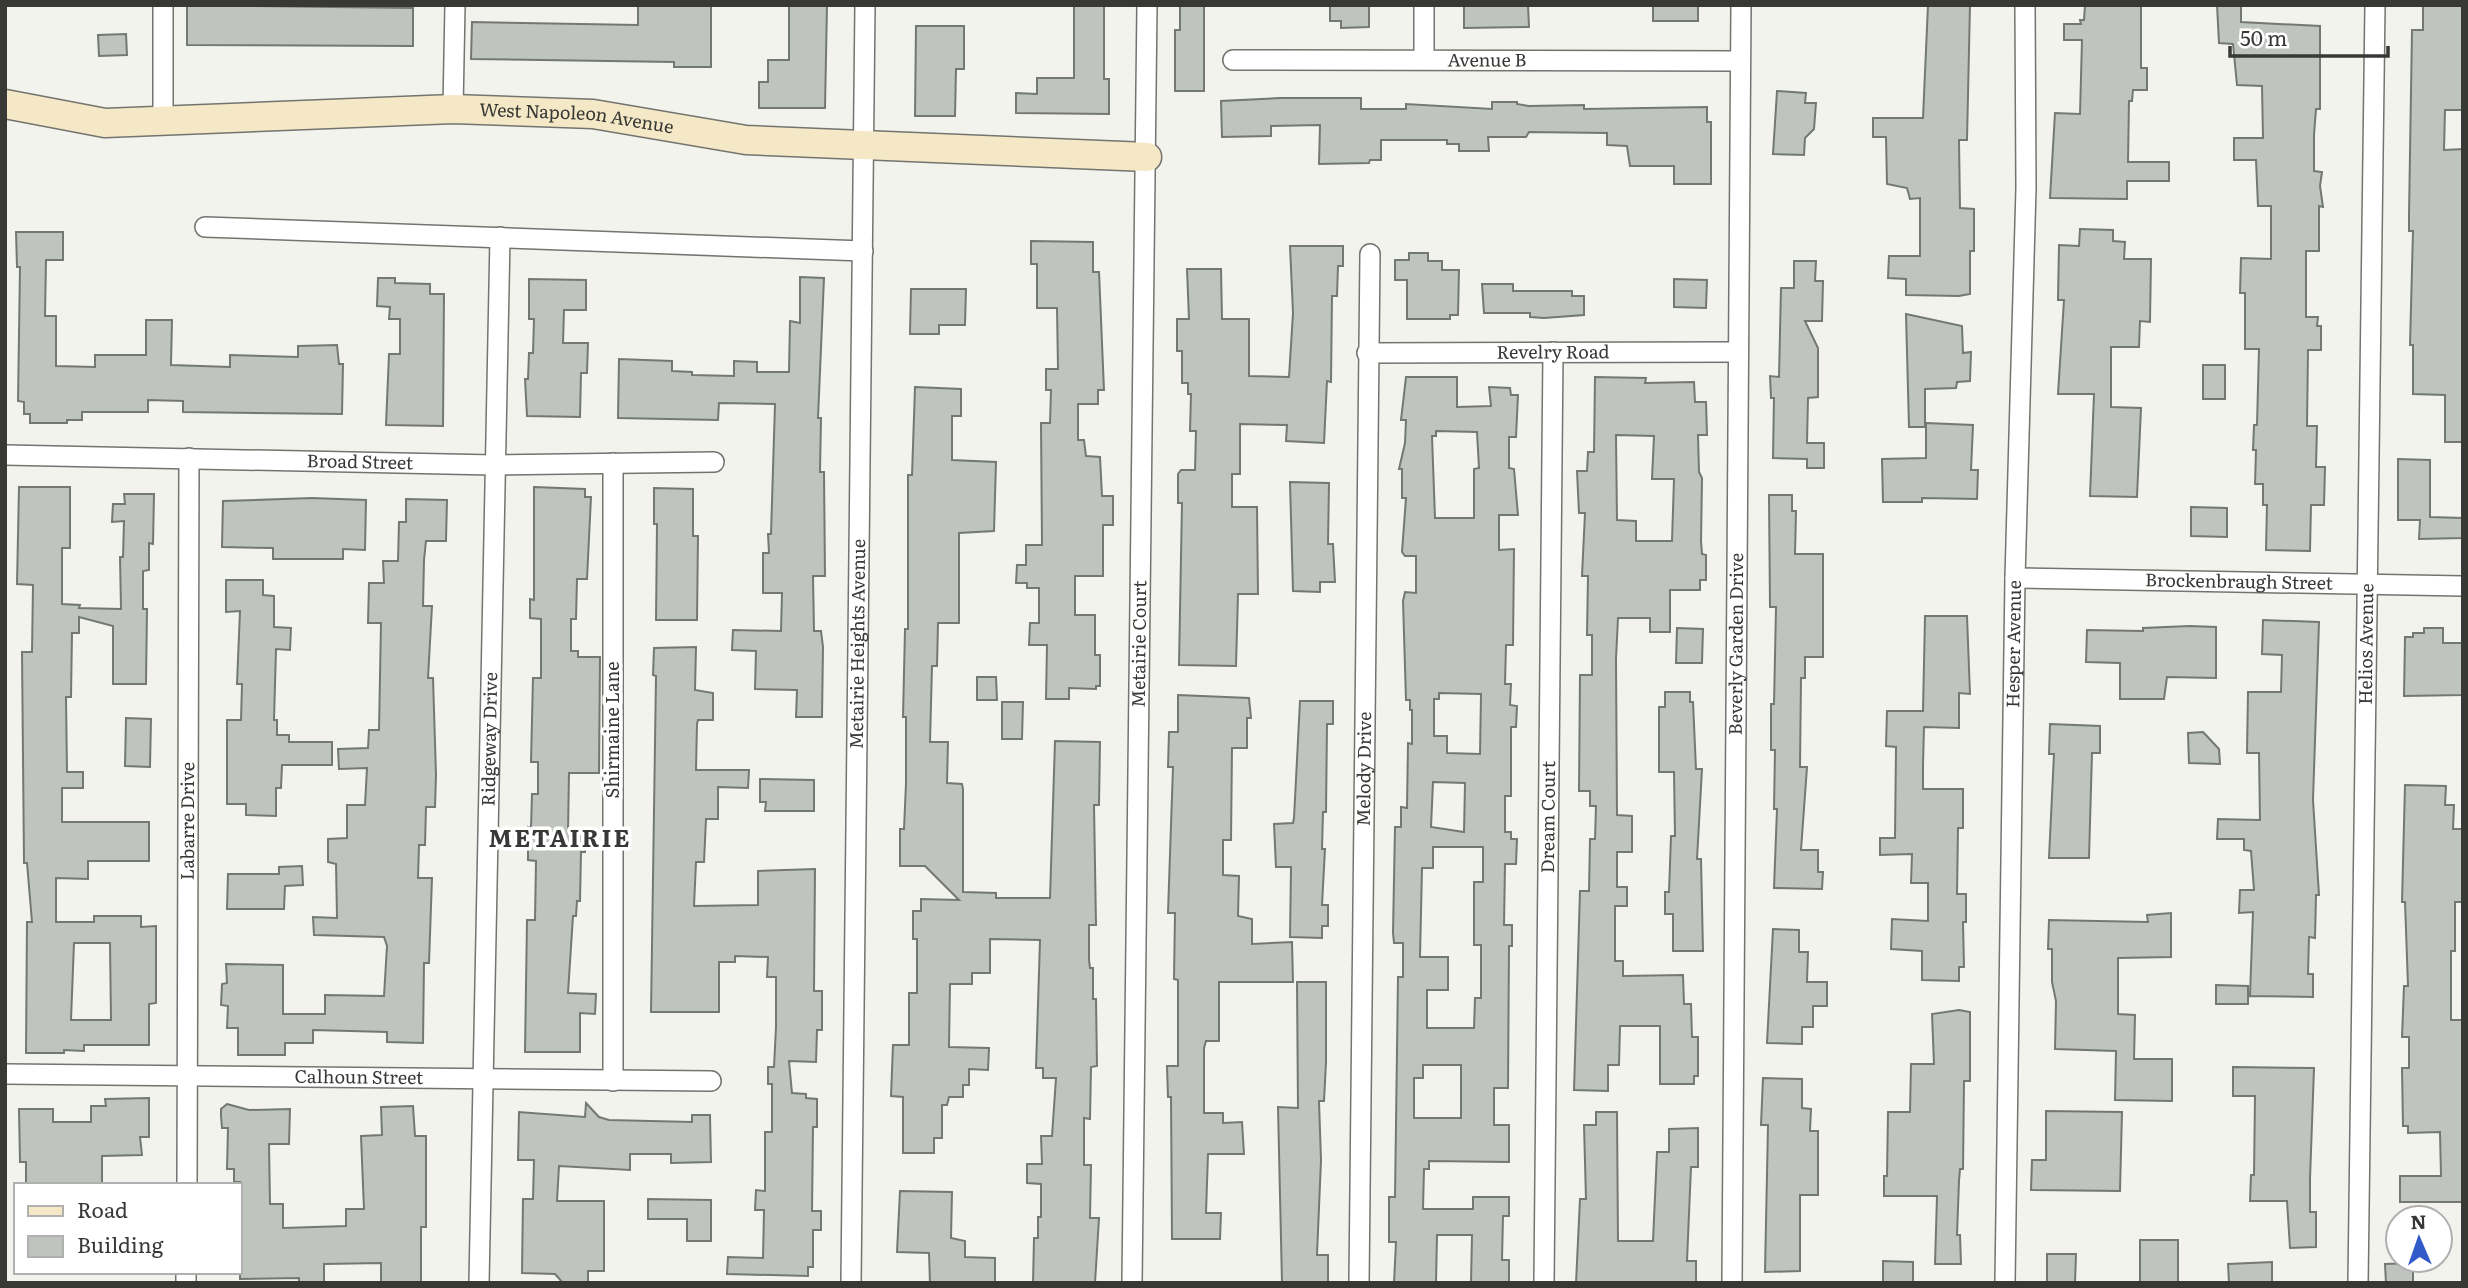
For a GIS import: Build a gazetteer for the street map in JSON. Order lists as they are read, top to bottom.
{
  "streets": {
    "street": [
      "Avenue B",
      "West Napoleon Avenue",
      "Revelry Road",
      "Broad Street",
      "Brockenbraugh Street",
      "Metairie Heights Avenue",
      "Metairie Court",
      "Beverly Garden Drive",
      "Hesper Avenue",
      "Helios Avenue",
      "Shirmaine Lane",
      "Ridgeway Drive",
      "Melody Drive",
      "Dream Court",
      "Labarre Drive",
      "Calhoun Street"
    ]
  },
  "crossings": [
    ["Avenue B", "Beverly Garden Drive"],
    ["West Napoleon Avenue", "Metairie Heights Avenue"],
    ["West Napoleon Avenue", "Metairie Court"],
    ["Revelry Road", "Beverly Garden Drive"],
    ["Revelry Road", "Melody Drive"],
    ["Revelry Road", "Dream Court"],
    ["Broad Street", "Shirmaine Lane"],
    ["Broad Street", "Ridgeway Drive"],
    ["Broad Street", "Labarre Drive"],
    ["Brockenbraugh Street", "Hesper Avenue"],
    ["Brockenbraugh Street", "Helios Avenue"],
    ["Shirmaine Lane", "Calhoun Street"],
    ["Ridgeway Drive", "Calhoun Street"],
    ["Labarre Drive", "Calhoun Street"]
  ],
  "districts": ["METAIRIE"],
  "legend": ["Road", "Building"],
  "scale_bar": "50 m",
  "north": "top"
}
